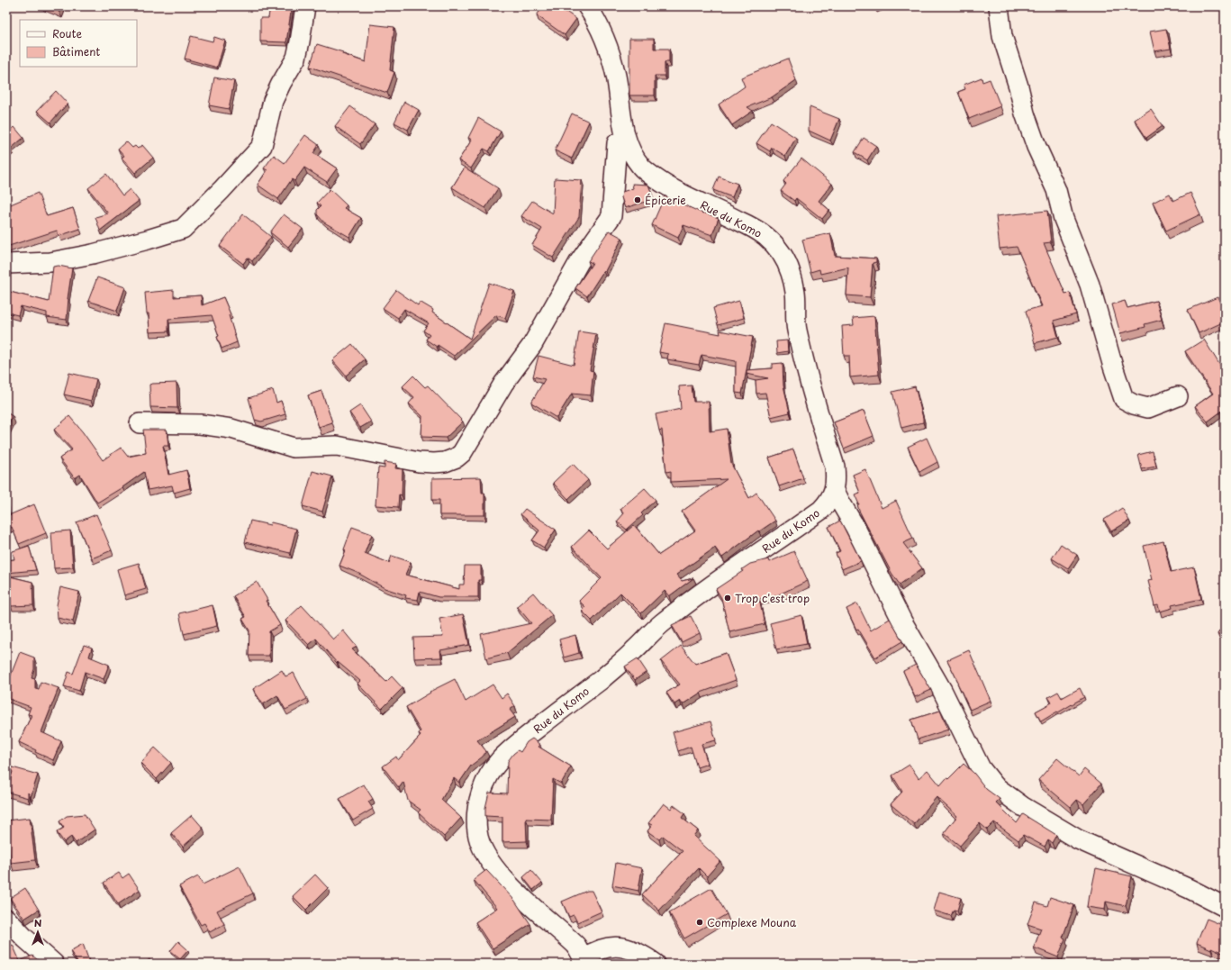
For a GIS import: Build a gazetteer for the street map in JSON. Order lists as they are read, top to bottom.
{
  "streets": {
    "street": ["Rue du Komo"]
  },
  "places": ["Épicerie", "Trop c'est trop", "Complexe Mouna"],
  "legend": ["Route", "Bâtiment"],
  "north": "top"
}
